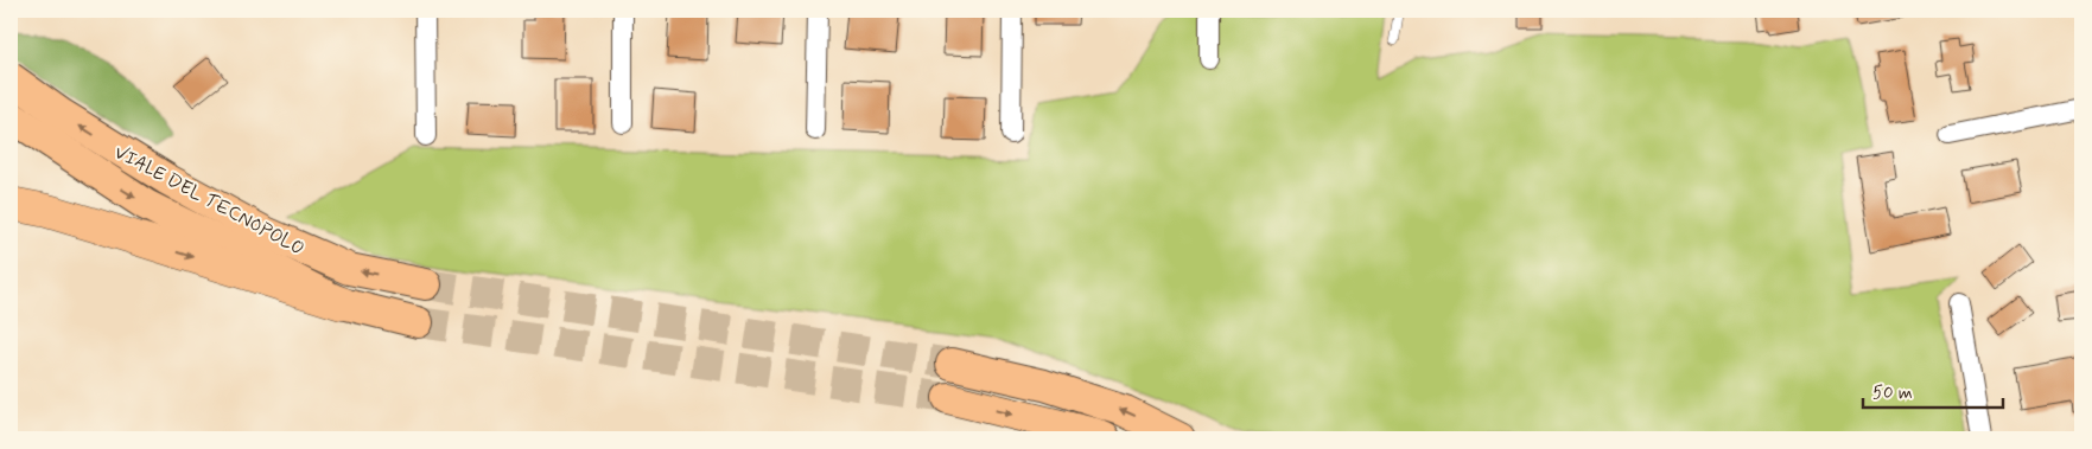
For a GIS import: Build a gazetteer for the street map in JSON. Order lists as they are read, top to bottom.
{
  "streets": {
    "highway": ["VIALE DEL TECNOPOLO"]
  },
  "scale_bar": "50 m"
}
